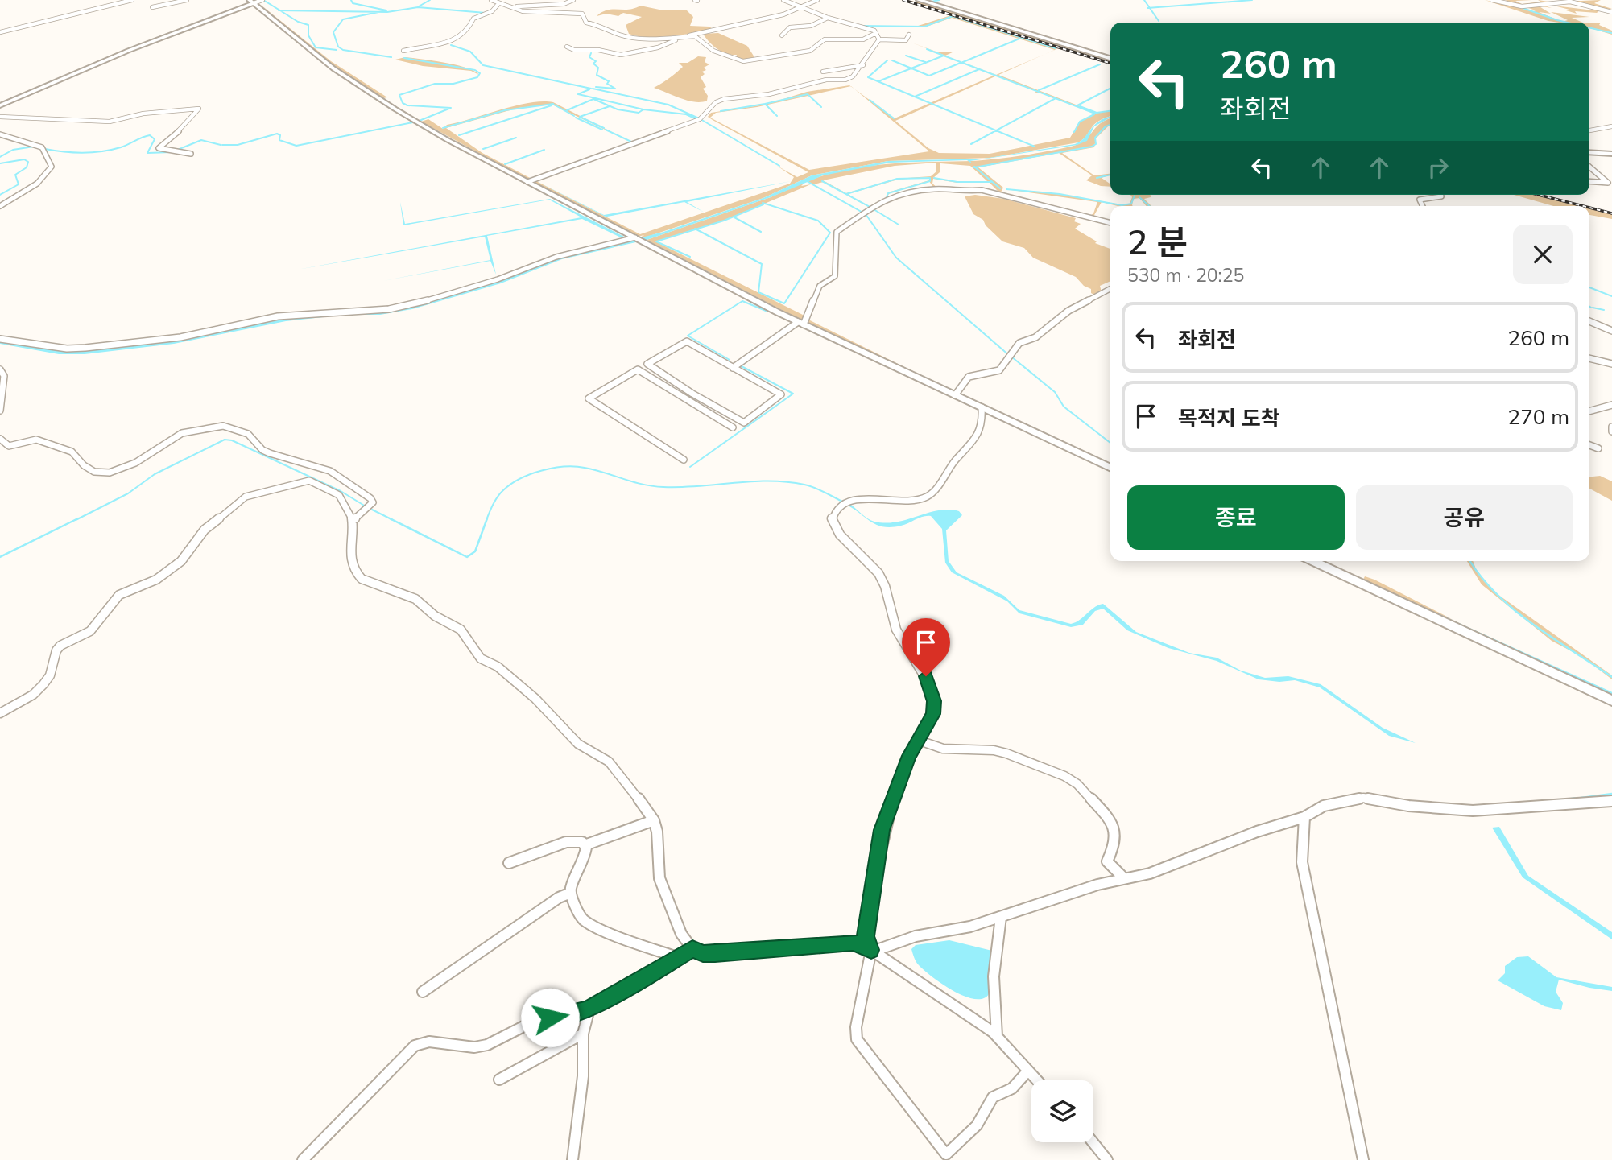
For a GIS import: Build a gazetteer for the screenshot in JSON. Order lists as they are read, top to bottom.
{
  "page": {
    "turn": ["260 m", "좌회전"],
    "heading": ["2 분", "530 m · 20:25"],
    "list": [
      {
        "name": "좌회전",
        "value": "260 m"
      },
      {
        "name": "목적지 도착",
        "value": "270 m"
      }
    ],
    "buttons": ["종료", "공유"]
  }
}
